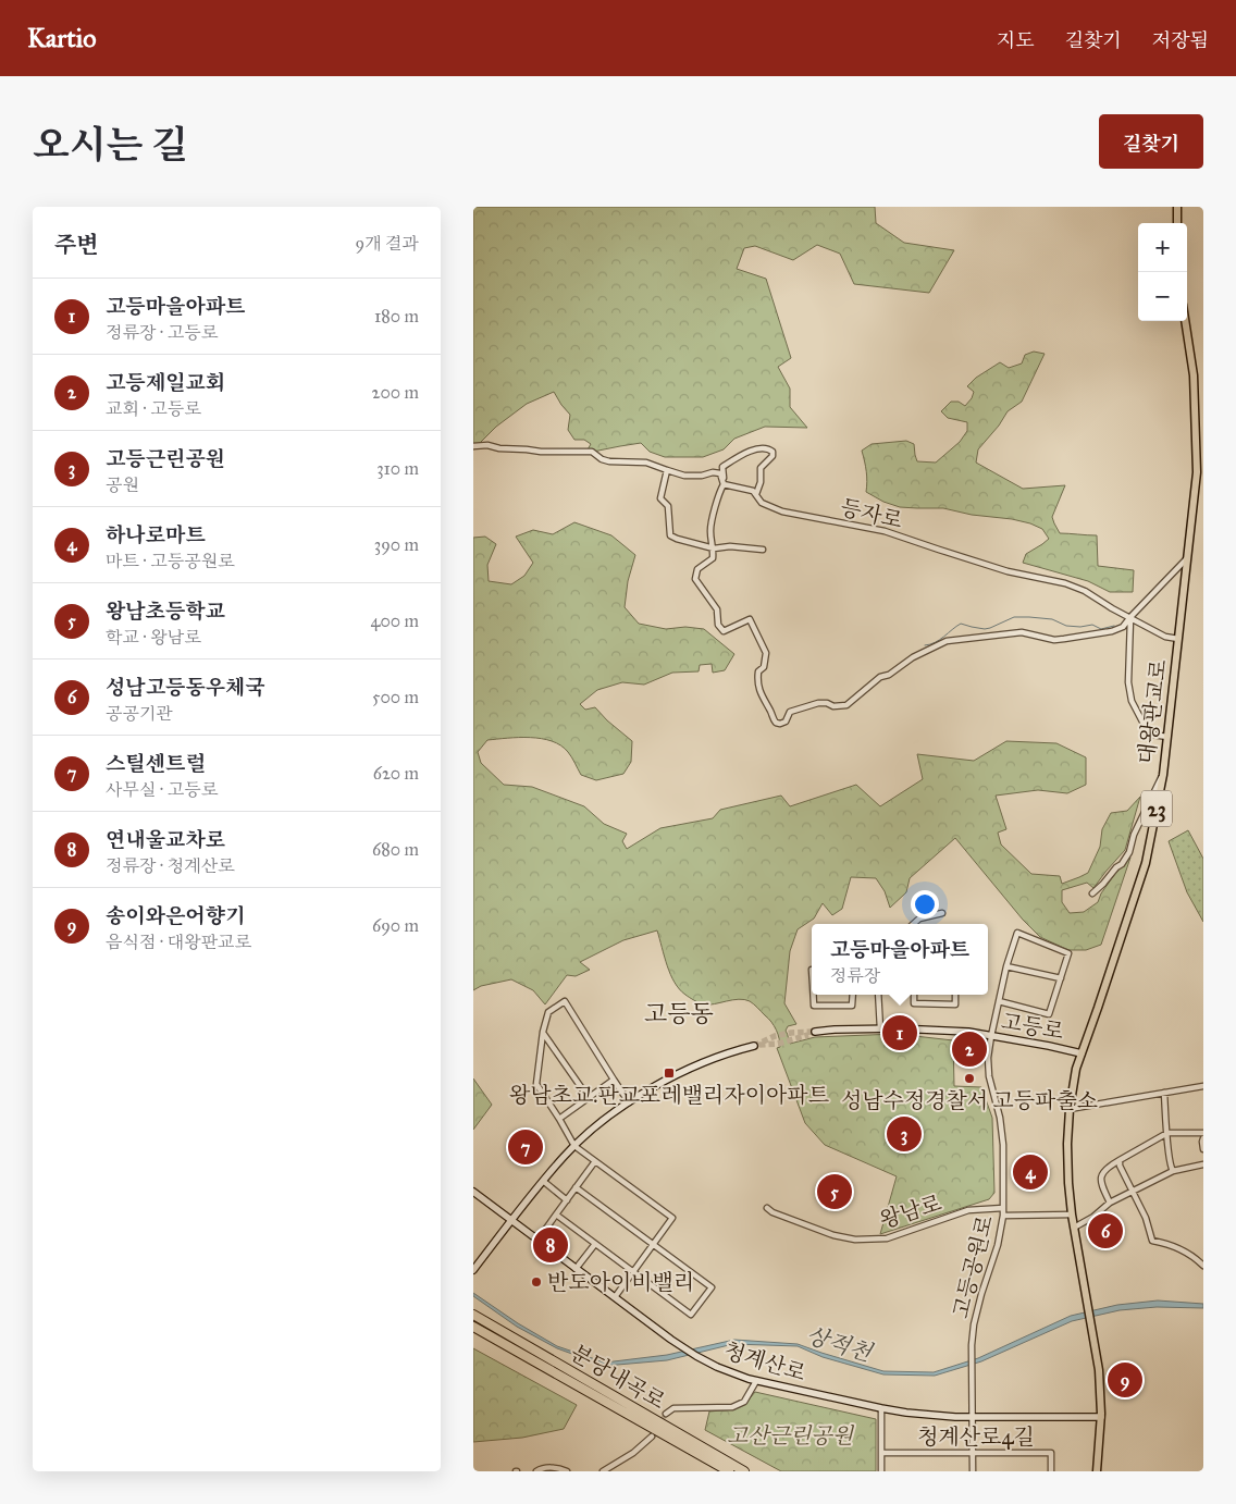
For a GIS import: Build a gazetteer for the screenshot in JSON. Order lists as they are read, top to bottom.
{
  "streets": {
    "highway": ["분당내곡로"],
    "main road": [
      "대왕판교로",
      "23",
      "고등로",
      "청계산로"
    ],
    "street": [
      "등자로",
      "왕남로",
      "고등공원로",
      "청계산로4길"
    ]
  },
  "crossings": [
    ["등자로", "대왕판교로"],
    ["대왕판교로", "23"],
    ["대왕판교로", "고등로"],
    ["대왕판교로", "청계산로"],
    ["23", "청계산로"],
    ["고등로", "고등공원로"],
    ["왕남로", "고등공원로"],
    ["고등공원로", "청계산로"]
  ],
  "districts": ["고등동"],
  "water": ["상적천"],
  "parks": ["고산근린공원"],
  "places": {
    "transit": ["왕남초교.판교포레밸리자이아파트"],
    "other": ["성남수정경찰서 고등파출소", "반도아이비밸리"]
  },
  "page": {
    "header": "Kartio",
    "nav": ["지도", "길찾기", "저장됨"],
    "title": "오시는 길",
    "buttons": "길찾기",
    "heading": ["주변", "9개 결과"],
    "map_buttons": ["+", "−"],
    "list": [
      {
        "mark": "1",
        "name": "고등마을아파트",
        "note": "정류장 · 고등로",
        "value": "180 m"
      },
      {
        "mark": "2",
        "name": "고등제일교회",
        "note": "교회 · 고등로",
        "value": "200 m"
      },
      {
        "mark": "3",
        "name": "고등근린공원",
        "note": "공원",
        "value": "310 m"
      },
      {
        "mark": "4",
        "name": "하나로마트",
        "note": "마트 · 고등공원로",
        "value": "390 m"
      },
      {
        "mark": "5",
        "name": "왕남초등학교",
        "note": "학교 · 왕남로",
        "value": "400 m"
      },
      {
        "mark": "6",
        "name": "성남고등동우체국",
        "note": "공공기관",
        "value": "500 m"
      },
      {
        "mark": "7",
        "name": "스틸센트럴",
        "note": "사무실 · 고등로",
        "value": "620 m"
      },
      {
        "mark": "8",
        "name": "연내울교차로",
        "note": "정류장 · 청계산로",
        "value": "680 m"
      },
      {
        "mark": "9",
        "name": "송이와은어향기",
        "note": "음식점 · 대왕판교로",
        "value": "690 m"
      }
    ],
    "popup": ["고등마을아파트", "정류장"],
    "pins": [
      "1",
      "2",
      "3",
      "7",
      "4",
      "5",
      "6",
      "8",
      "9"
    ]
  }
}
